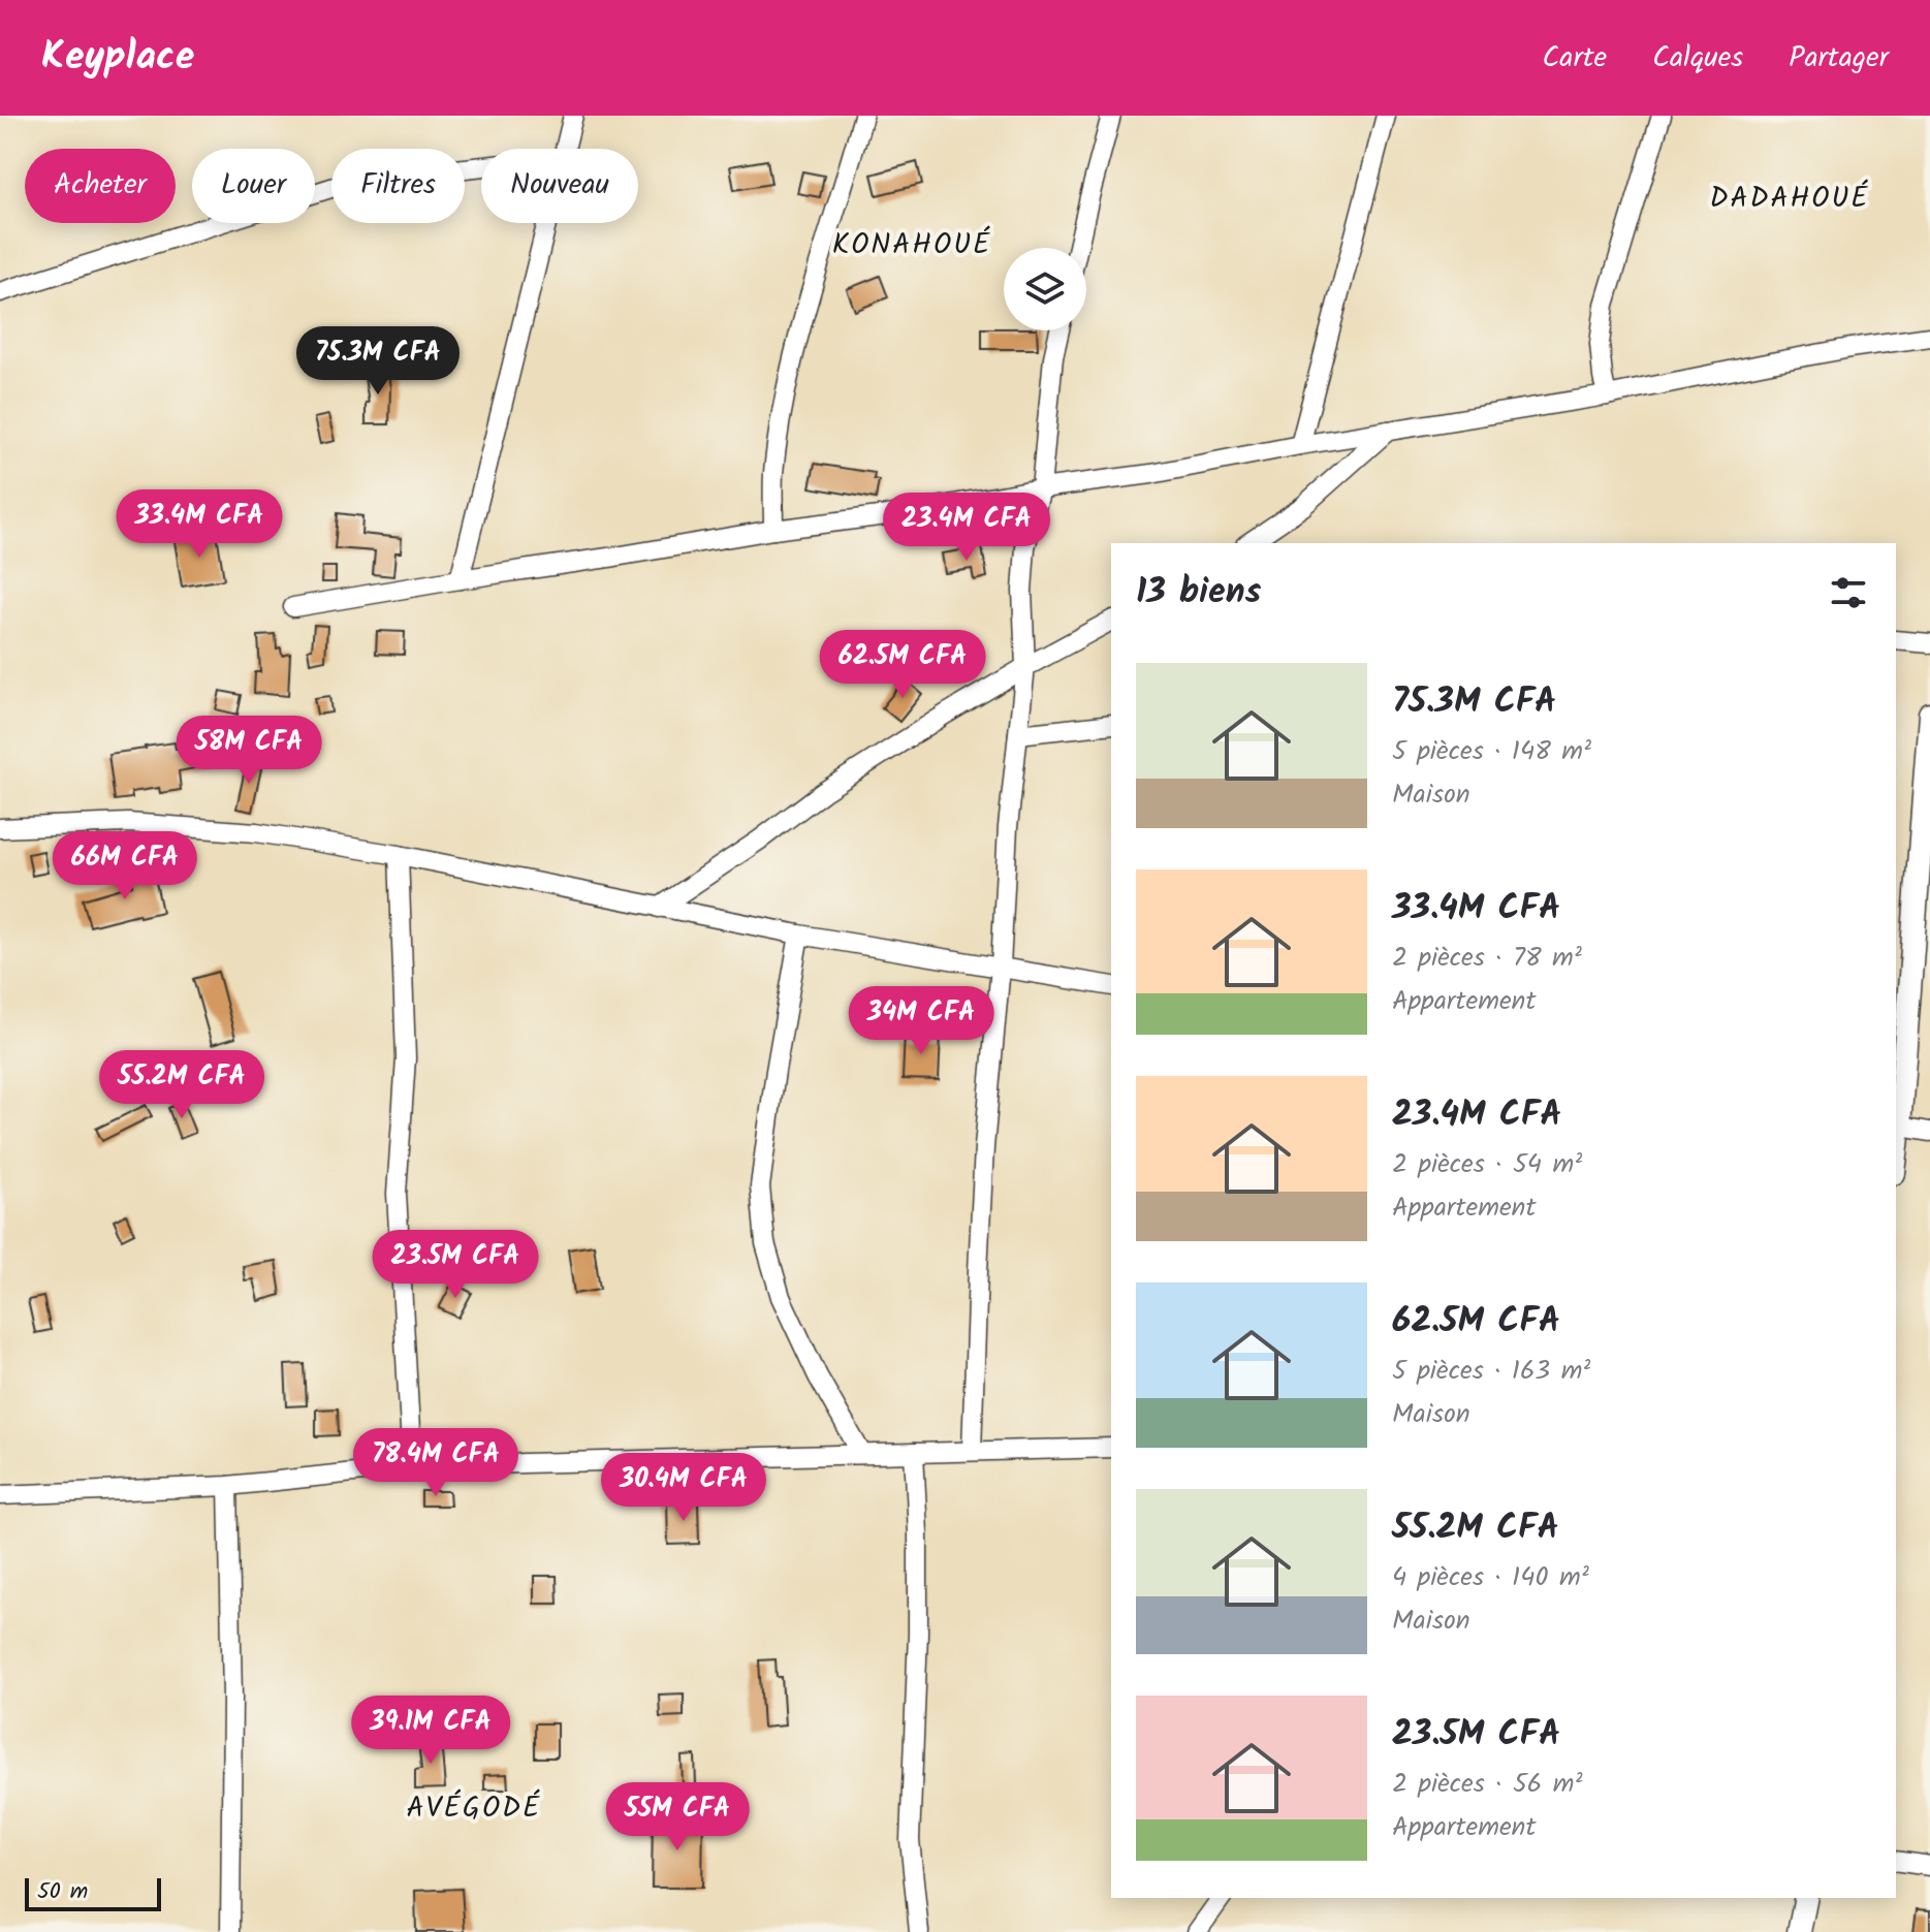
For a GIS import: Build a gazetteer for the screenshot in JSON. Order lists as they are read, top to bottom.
{
  "districts": ["DADAHOUÉ", "KONAHOUÉ", "AVÉGODÉ"],
  "scale_bar": "50 m",
  "page": {
    "header": "Keyplace",
    "nav": ["Carte", "Calques", "Partager"],
    "chip": [
      "Acheter",
      "Louer",
      "Filtres",
      "Nouveau"
    ],
    "price": [
      "75.3M CFA",
      "33.4M CFA",
      "23.4M CFA",
      "62.5M CFA",
      "58M CFA",
      "66M CFA",
      "34M CFA",
      "55.2M CFA",
      "23.5M CFA",
      "78.4M CFA",
      "30.4M CFA",
      "39.1M CFA",
      "55M CFA"
    ],
    "heading": "13 biens",
    "list": [
      {
        "name": "75.3M CFA",
        "note": "5 pièces · 148 m² · Maison"
      },
      {
        "name": "33.4M CFA",
        "note": "2 pièces · 78 m² · Appartement"
      },
      {
        "name": "23.4M CFA",
        "note": "2 pièces · 54 m² · Appartement"
      },
      {
        "name": "62.5M CFA",
        "note": "5 pièces · 163 m² · Maison"
      },
      {
        "name": "55.2M CFA",
        "note": "4 pièces · 140 m² · Maison"
      },
      {
        "name": "23.5M CFA",
        "note": "2 pièces · 56 m² · Appartement"
      }
    ],
    "scale": "50 m"
  }
}
